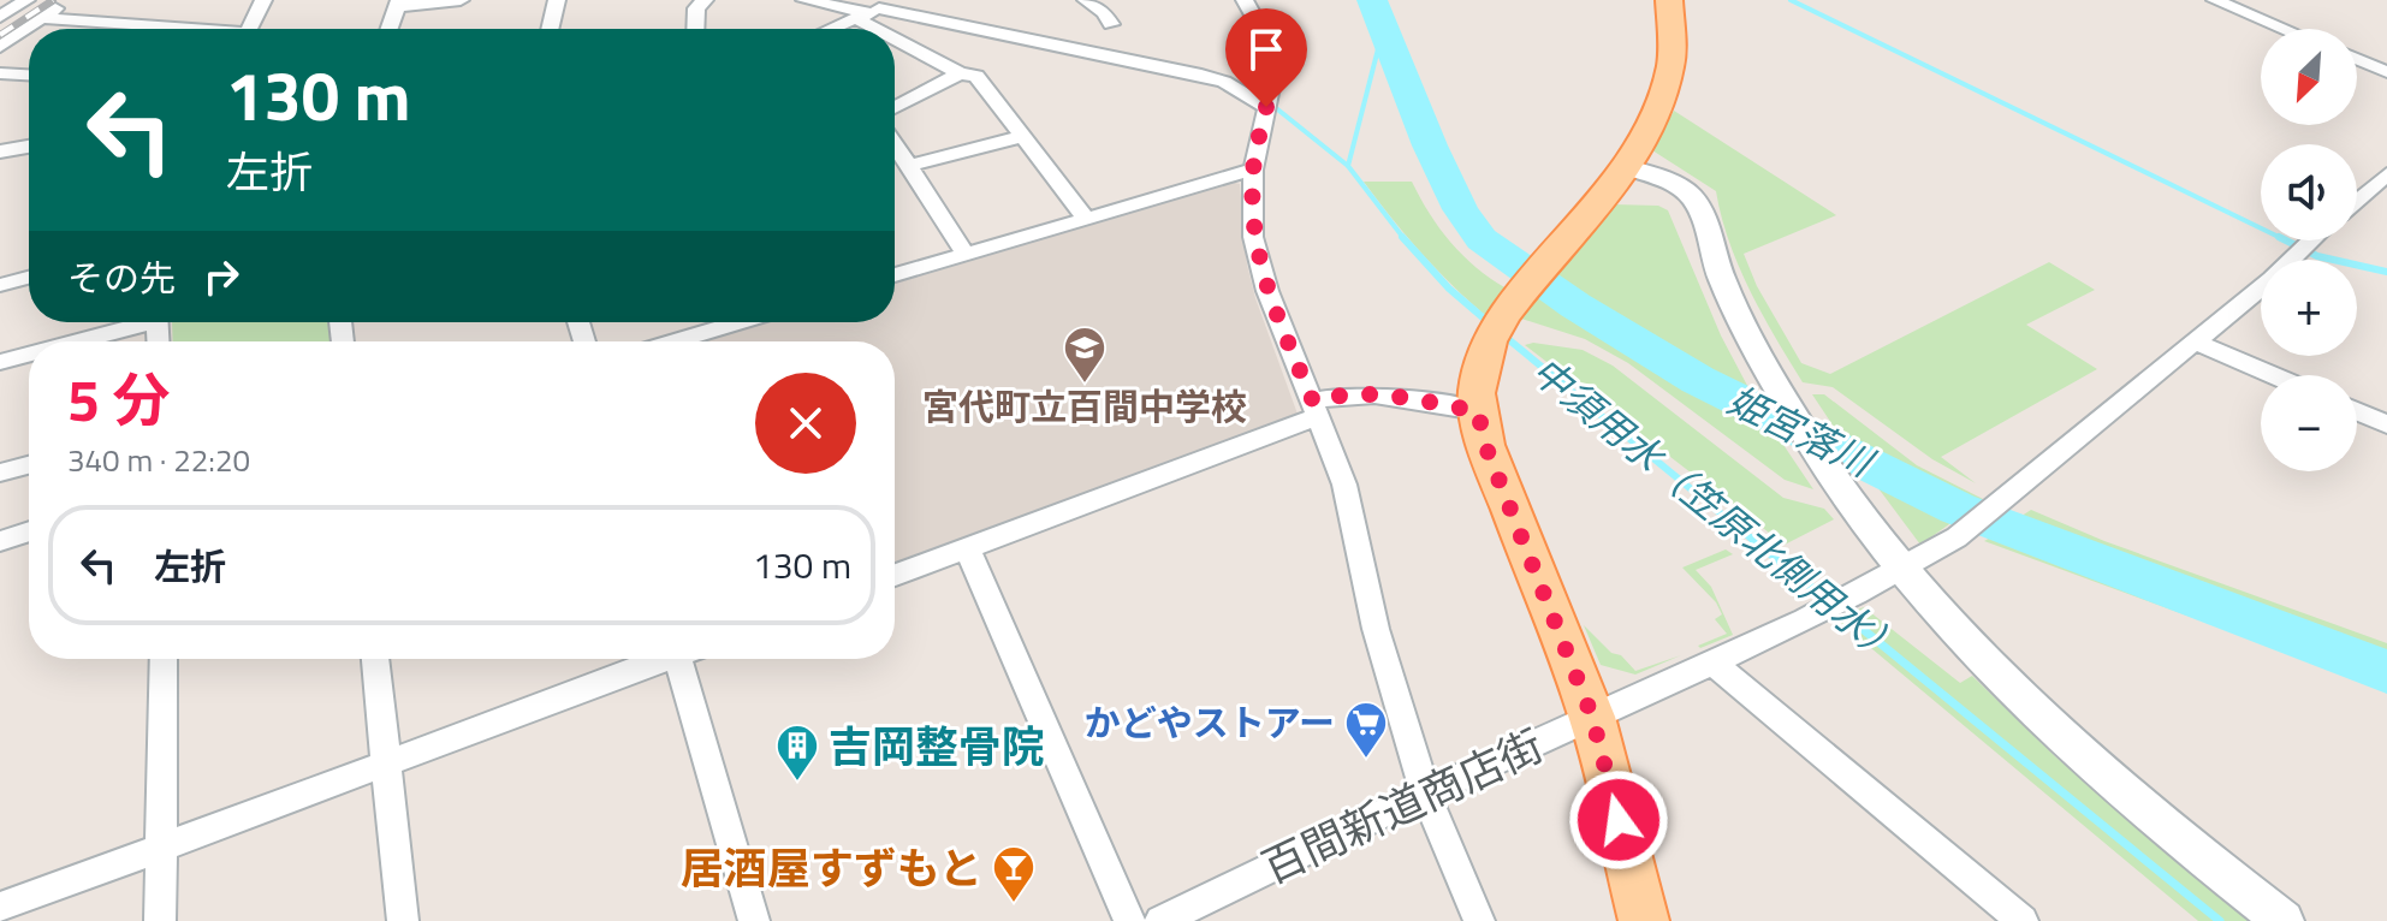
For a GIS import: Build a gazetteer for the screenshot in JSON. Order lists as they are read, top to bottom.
{
  "streets": {
    "street": ["百間新道商店街"]
  },
  "water": ["姫宮落川", "中須用水（笠原北側用水）"],
  "places": {
    "school or university": ["宮代町立百間中学校"],
    "supermarket": ["かどやストアー"],
    "building": ["吉岡整骨院"],
    "bar": ["居酒屋すずもと"]
  },
  "north": "bottom left",
  "page": {
    "map_buttons": ["+", "−"],
    "turn": ["130 m", "左折"],
    "then": "その先",
    "heading": ["5 分", "340 m · 22:20"],
    "list": [
      {
        "name": "左折",
        "value": "130 m"
      }
    ]
  }
}
